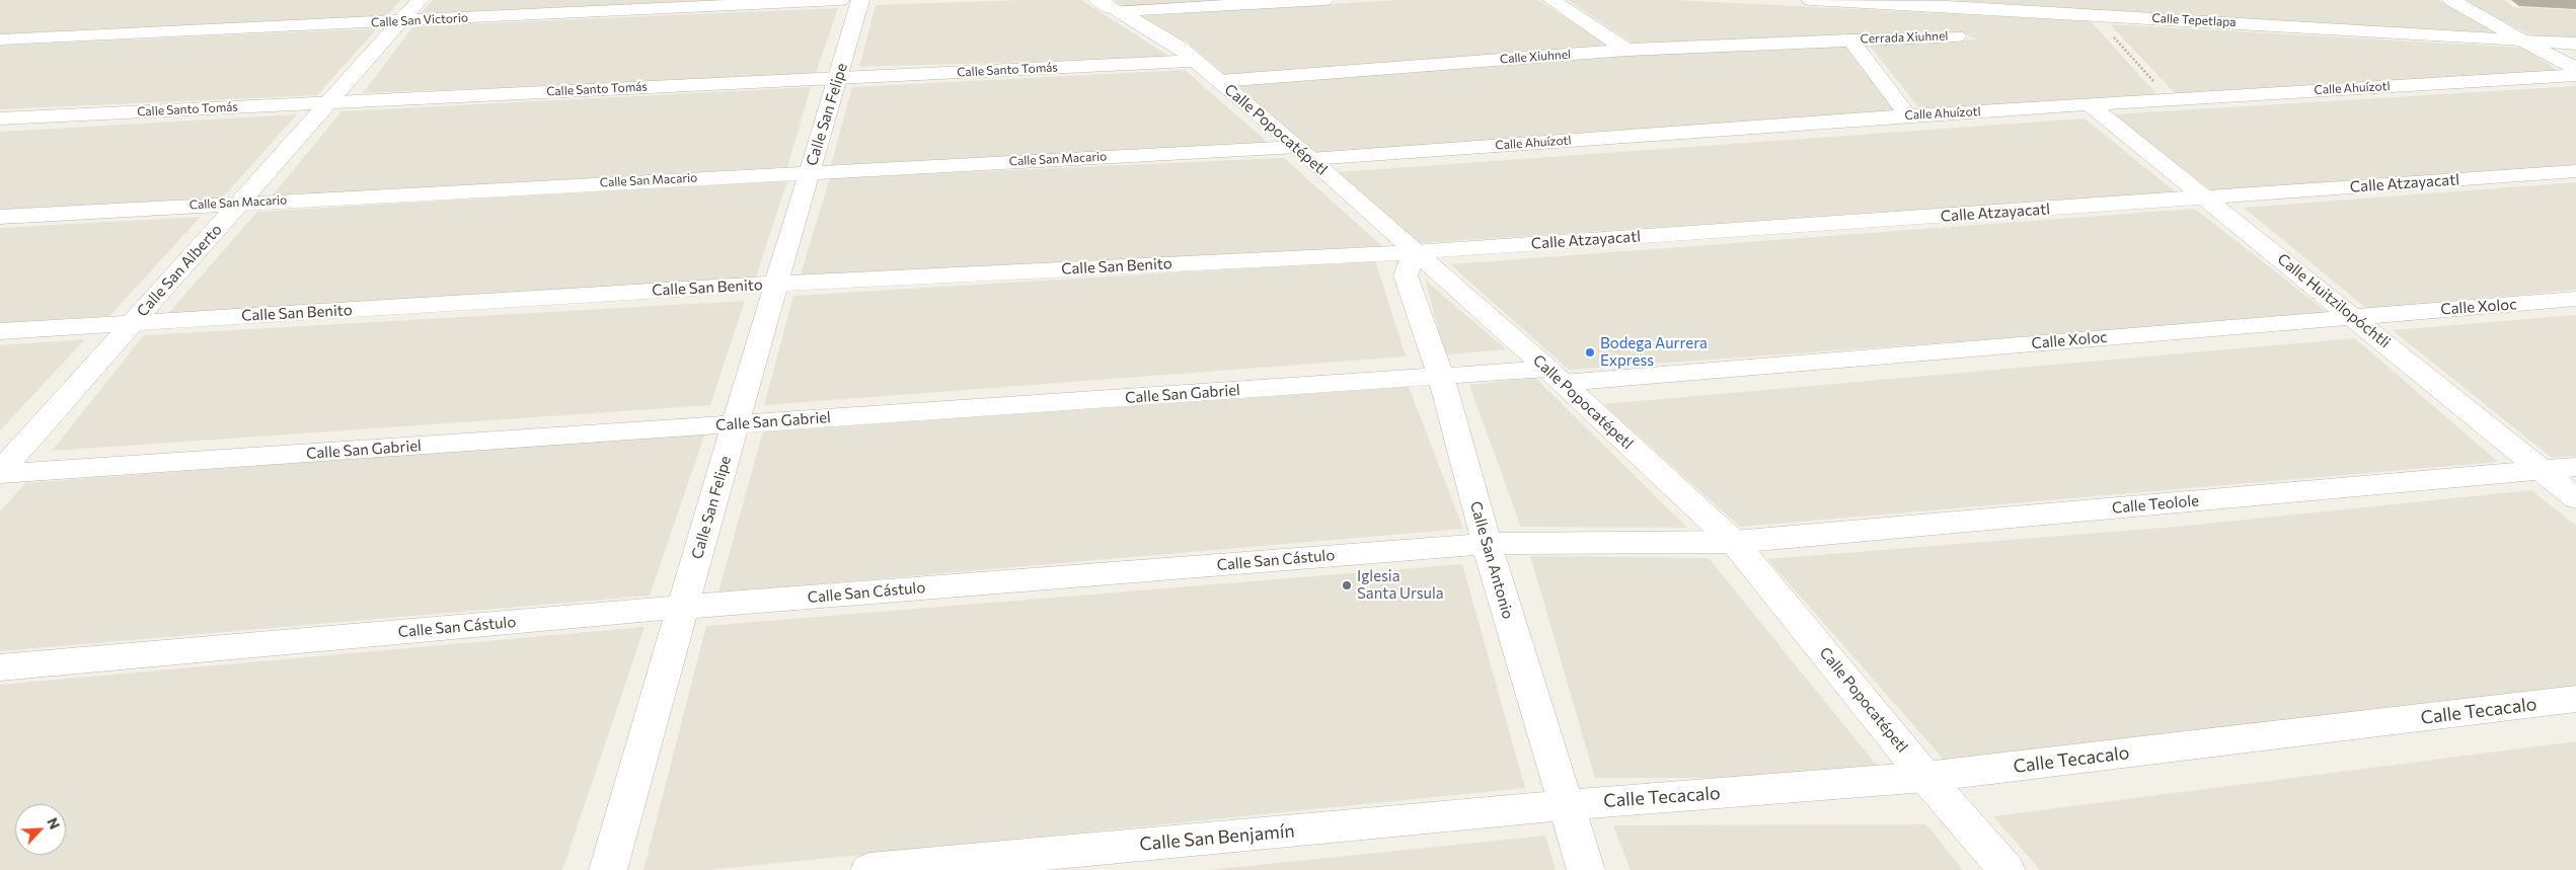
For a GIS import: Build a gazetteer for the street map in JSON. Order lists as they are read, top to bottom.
{
  "streets": {
    "street": [
      "Calle San Victorio",
      "Calle Tepetlapa",
      "Cerrada Xiuhnel",
      "Calle Xiuhnel",
      "Calle Santo Tomás",
      "Calle Ahuízotl",
      "Calle San Felipe",
      "Calle Popocatépetl",
      "Calle San Macario",
      "Calle Atzayacatl",
      "Calle San Benito",
      "Calle San Alberto",
      "Calle Huitzilopóchtli",
      "Calle Xoloc",
      "Calle San Gabriel",
      "Calle Teolole",
      "Calle San Cástulo",
      "Calle San Antonio",
      "Calle Tecacalo",
      "Calle San Benjamín"
    ]
  },
  "crossings": [
    ["Calle San Victorio", "Calle San Alberto"],
    ["Cerrada Xiuhnel", "Calle Xiuhnel"],
    ["Calle Xiuhnel", "Calle Popocatépetl"],
    ["Calle Santo Tomás", "Calle San Felipe"],
    ["Calle Santo Tomás", "Calle Popocatépetl"],
    ["Calle Santo Tomás", "Calle San Alberto"],
    ["Calle Ahuízotl", "Calle Popocatépetl"],
    ["Calle Ahuízotl", "Calle San Macario"],
    ["Calle Ahuízotl", "Calle Huitzilopóchtli"],
    ["Calle San Felipe", "Calle San Macario"],
    ["Calle San Felipe", "Calle San Benito"],
    ["Calle San Felipe", "Calle San Gabriel"],
    ["Calle San Felipe", "Calle San Cástulo"],
    ["Calle Popocatépetl", "Calle San Macario"],
    ["Calle Popocatépetl", "Calle Atzayacatl"],
    ["Calle Popocatépetl", "Calle San Benito"],
    ["Calle Popocatépetl", "Calle Xoloc"],
    ["Calle Popocatépetl", "Calle San Gabriel"],
    ["Calle Popocatépetl", "Calle Teolole"],
    ["Calle Popocatépetl", "Calle San Cástulo"],
    ["Calle Popocatépetl", "Calle San Antonio"],
    ["Calle Popocatépetl", "Calle Tecacalo"],
    ["Calle San Macario", "Calle San Alberto"],
    ["Calle Atzayacatl", "Calle San Benito"],
    ["Calle Atzayacatl", "Calle Huitzilopóchtli"],
    ["Calle Atzayacatl", "Calle San Antonio"],
    ["Calle San Benito", "Calle San Alberto"],
    ["Calle San Benito", "Calle San Antonio"],
    ["Calle San Alberto", "Calle San Gabriel"],
    ["Calle Huitzilopóchtli", "Calle Xoloc"],
    ["Calle Huitzilopóchtli", "Calle Teolole"],
    ["Calle Xoloc", "Calle San Gabriel"],
    ["Calle San Gabriel", "Calle San Antonio"],
    ["Calle Teolole", "Calle San Cástulo"],
    ["Calle San Cástulo", "Calle San Antonio"],
    ["Calle San Antonio", "Calle Tecacalo"],
    ["Calle San Antonio", "Calle San Benjamín"],
    ["Calle Tecacalo", "Calle San Benjamín"]
  ],
  "places": ["Bodega Aurrera Express", "Iglesia Santa Ursula"],
  "north": "top right"
}
